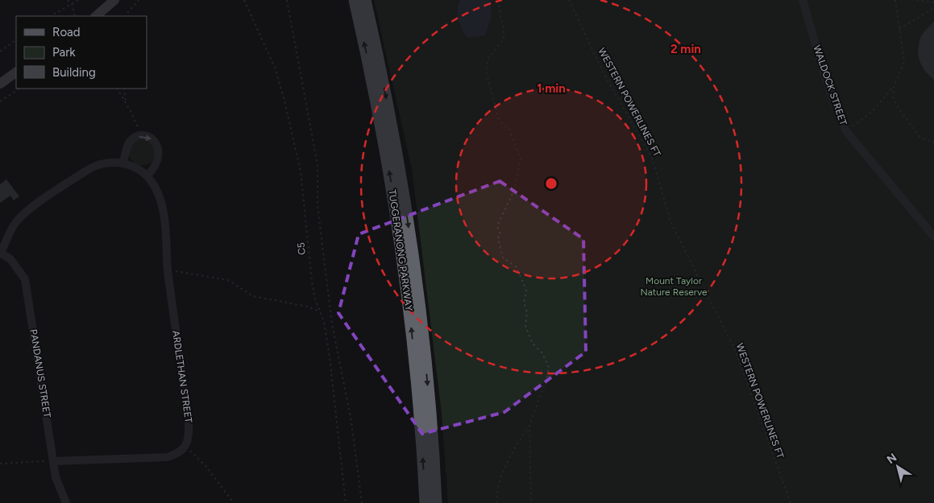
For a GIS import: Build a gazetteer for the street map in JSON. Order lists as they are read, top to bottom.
{
  "streets": {
    "highway": ["TUGGERANONG PARKWAY"],
    "street": ["WALDOCK STREET", "PANDANUS STREET", "ARDLETHAN STREET"],
    "path": ["WESTERN POWERLINES FT", "C5"]
  },
  "parks": ["Mount Taylor Nature Reserve"],
  "legend": ["Road", "Park", "Building"],
  "north": "top left",
  "rings": ["2 min", "1 min"]
}
